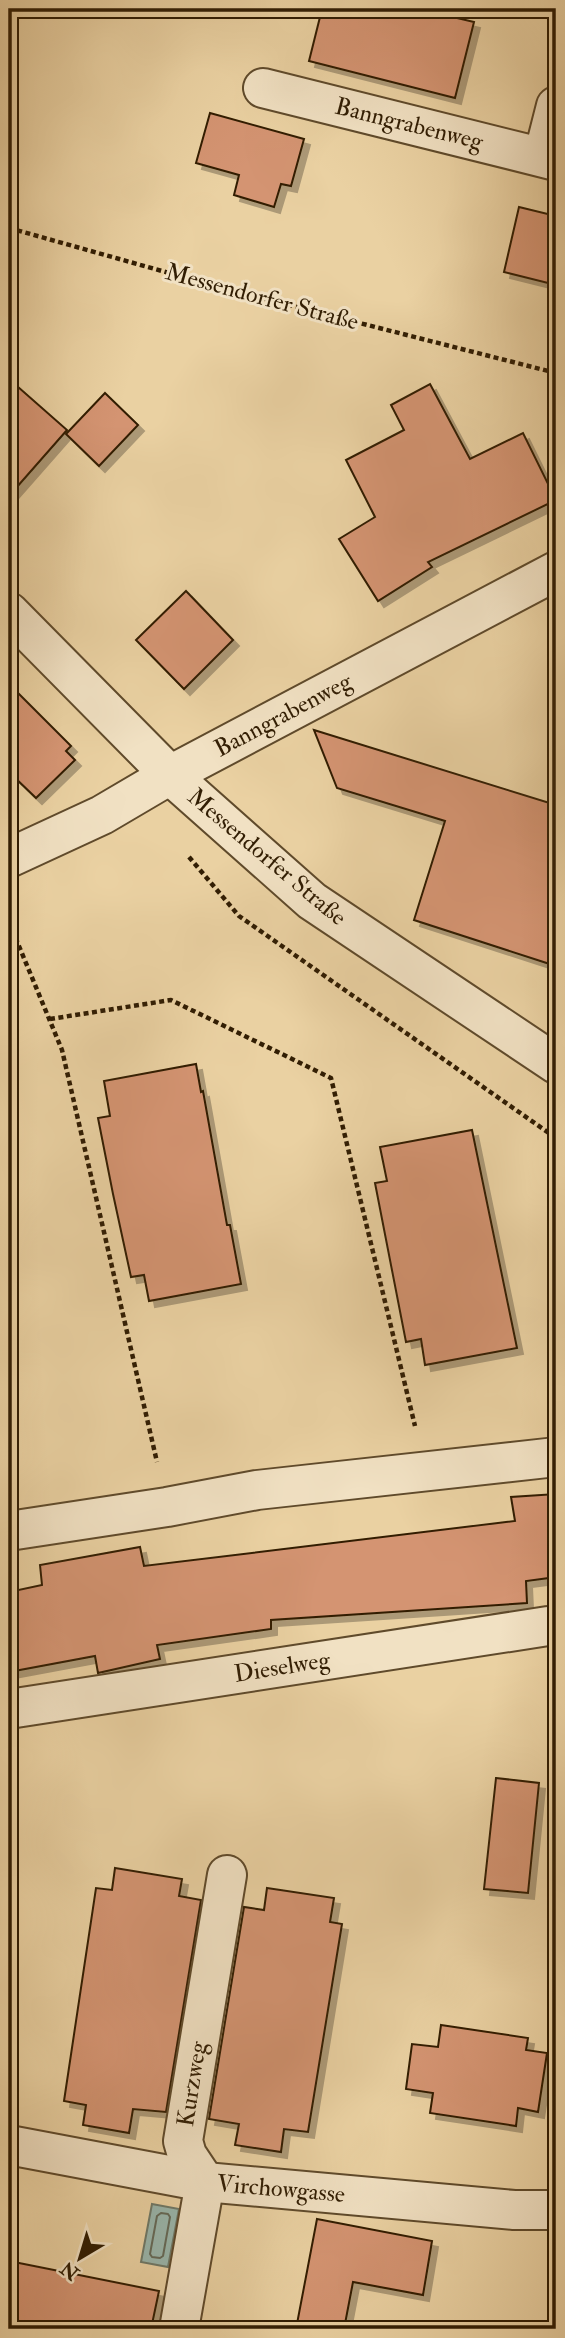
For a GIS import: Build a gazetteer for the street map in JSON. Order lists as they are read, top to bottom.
{
  "streets": {
    "street": [
      "Banngrabenweg",
      "Messendorfer Straße",
      "Dieselweg",
      "Kurzweg",
      "Virchowgasse"
    ]
  },
  "crossings": [
    ["Banngrabenweg", "Messendorfer Straße"],
    ["Kurzweg", "Virchowgasse"]
  ],
  "north": "bottom left"
}
